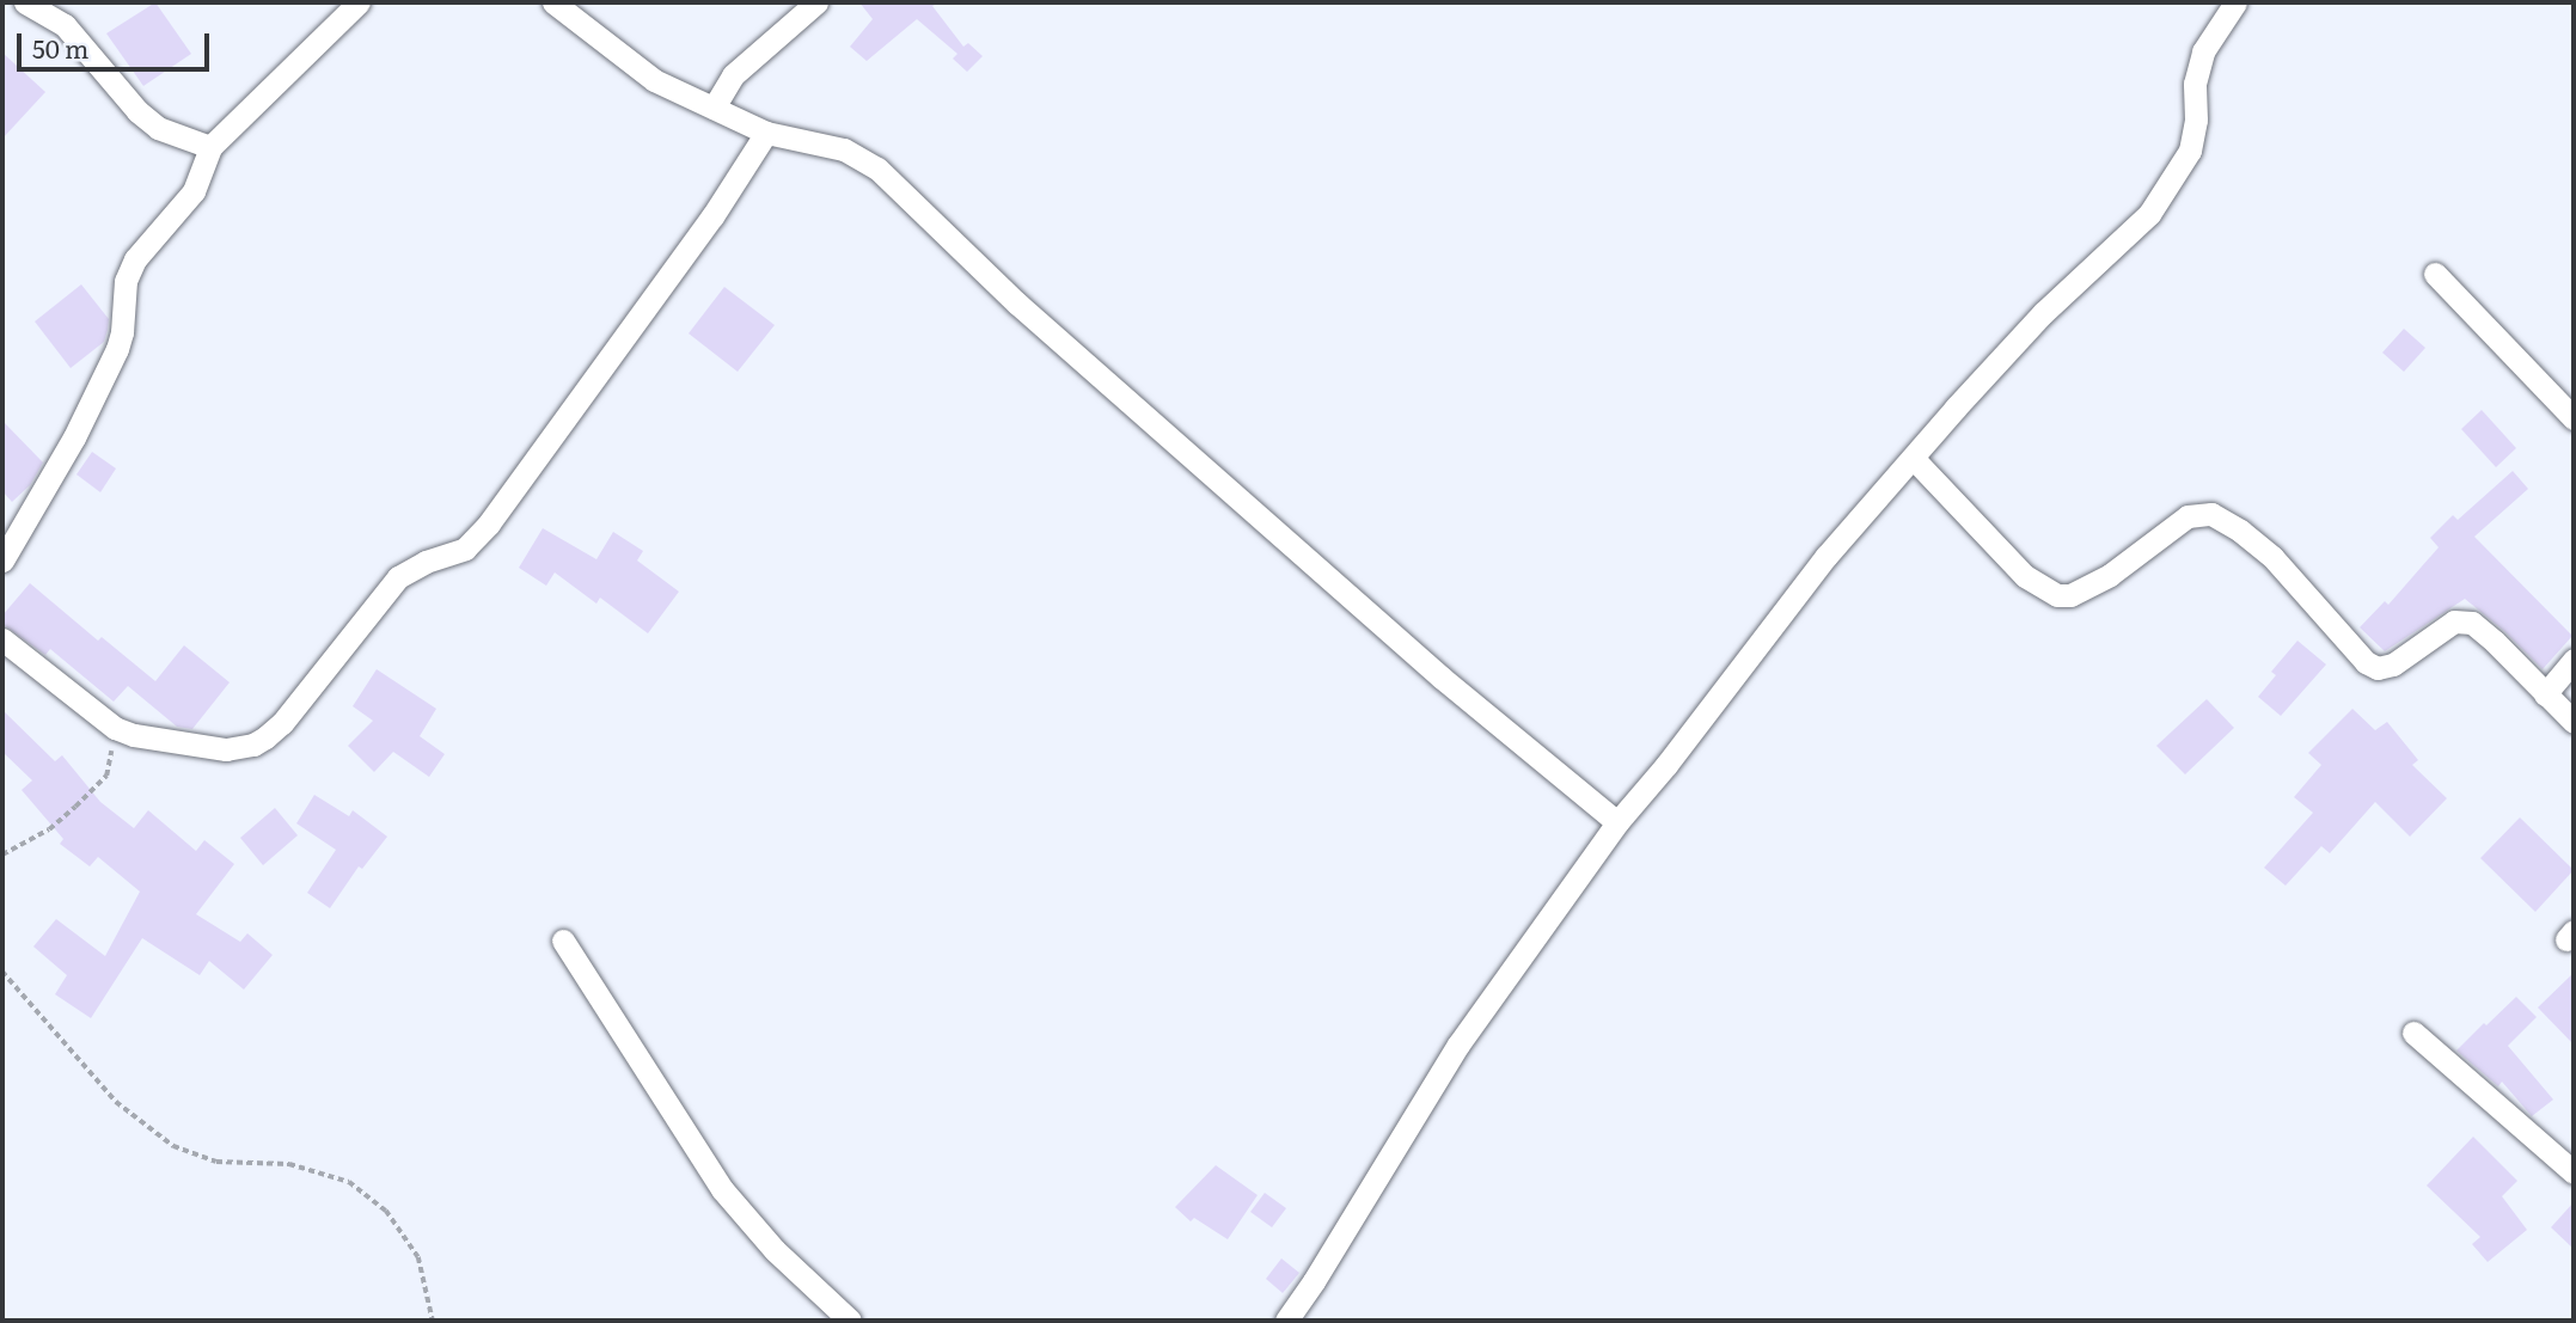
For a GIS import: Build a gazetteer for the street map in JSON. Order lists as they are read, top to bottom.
{
  "scale_bar": "50 m"
}
